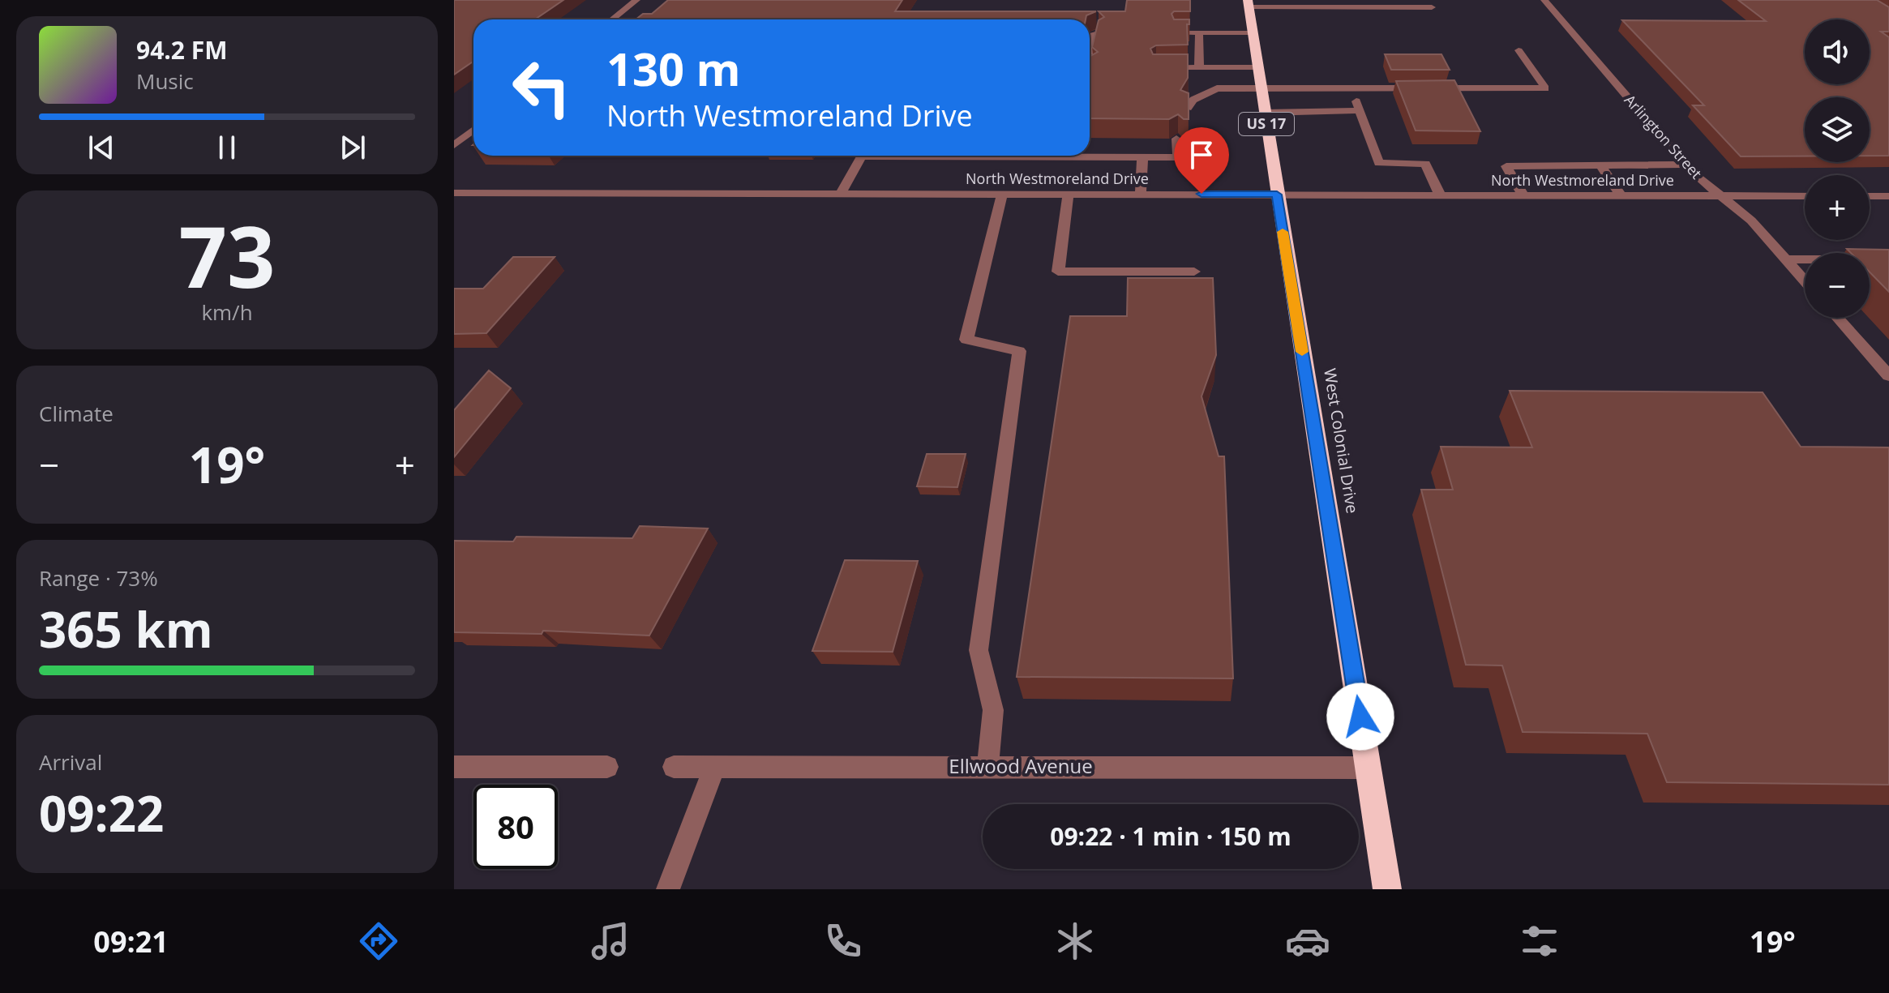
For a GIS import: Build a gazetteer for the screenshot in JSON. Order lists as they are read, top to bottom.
{
  "streets": {
    "highway": ["US 17", "West Colonial Drive"],
    "street": ["Arlington Street", "North Westmoreland Drive", "Ellwood Avenue"]
  },
  "crossings": [
    ["Arlington Street", "North Westmoreland Drive"],
    ["North Westmoreland Drive", "West Colonial Drive"],
    ["West Colonial Drive", "Ellwood Avenue"]
  ],
  "page": {
    "map_buttons": ["+", "−"],
    "turn": ["130 m", "North Westmoreland Drive"],
    "song": ["94.2 FM", "Music"],
    "tile": [
      ["73", "km/h"],
      "Climate",
      ["Range · 73%", "365 km"],
      ["Arrival", "09:22"]
    ],
    "heat": ["−", "19°", "+"],
    "limit": "80",
    "trip": "09:22 · 1 min · 150 m",
    "tabs": ["09:21", "19°"]
  }
}
